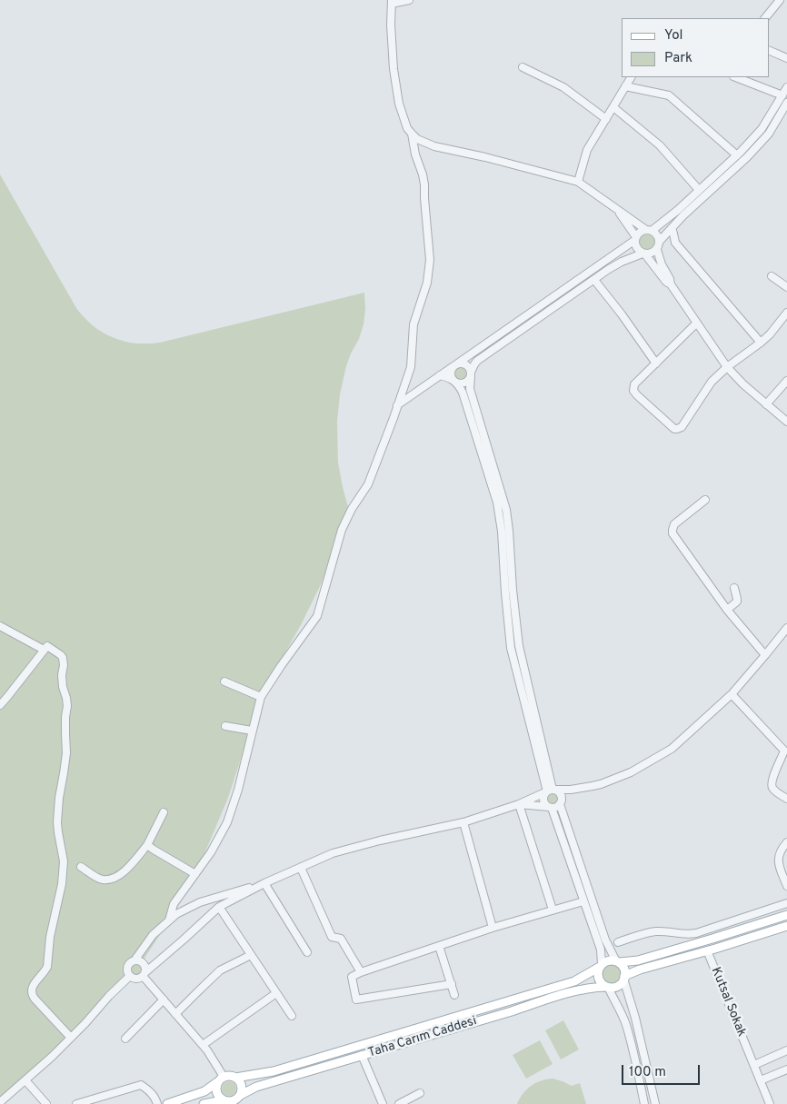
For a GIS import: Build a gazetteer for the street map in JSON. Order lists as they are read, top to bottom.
{
  "streets": {
    "main road": ["Taha Carım Caddesi"],
    "street": ["Kutsal Sokak"]
  },
  "legend": ["Yol", "Park"],
  "scale_bar": "100 m"
}
